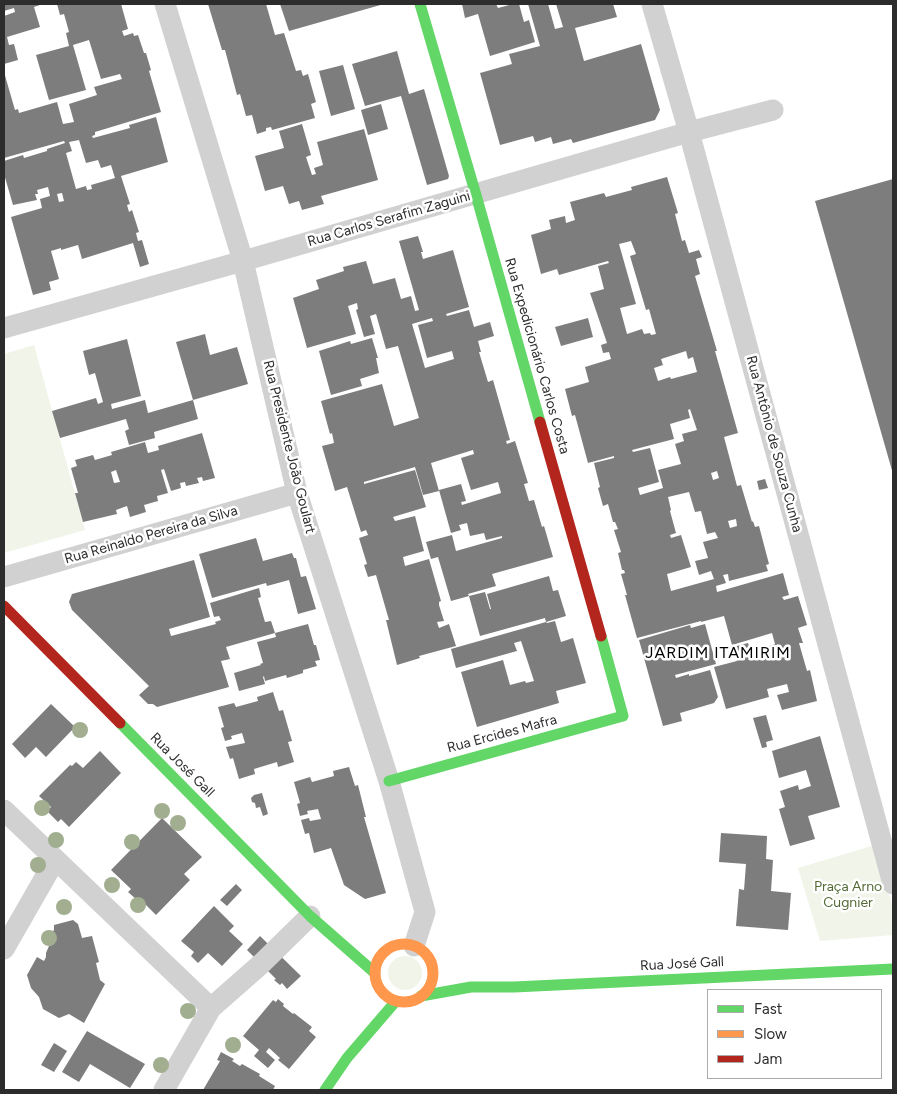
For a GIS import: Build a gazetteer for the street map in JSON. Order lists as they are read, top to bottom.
{
  "streets": {
    "main road": ["Rua Expedicionário Carlos Costa", "Rua Ercides Mafra", "Rua José Gall"],
    "street": [
      "Rua Carlos Serafim Zaguini",
      "Rua Antônio de Souza Cunha",
      "Rua Presidente João Goulart",
      "Rua Reinaldo Pereira da Silva"
    ]
  },
  "crossings": [
    ["Rua Carlos Serafim Zaguini", "Rua Expedicionário Carlos Costa"],
    ["Rua Carlos Serafim Zaguini", "Rua Antônio de Souza Cunha"],
    ["Rua Carlos Serafim Zaguini", "Rua Presidente João Goulart"],
    ["Rua Expedicionário Carlos Costa", "Rua Ercides Mafra"],
    ["Rua Presidente João Goulart", "Rua Reinaldo Pereira da Silva"],
    ["Rua Presidente João Goulart", "Rua Ercides Mafra"],
    ["Rua Presidente João Goulart", "Rua José Gall"]
  ],
  "districts": ["JARDIM ITAMIRIM"],
  "parks": ["Praça Arno Cugnier"],
  "legend": ["Fast", "Slow", "Jam"]
}
